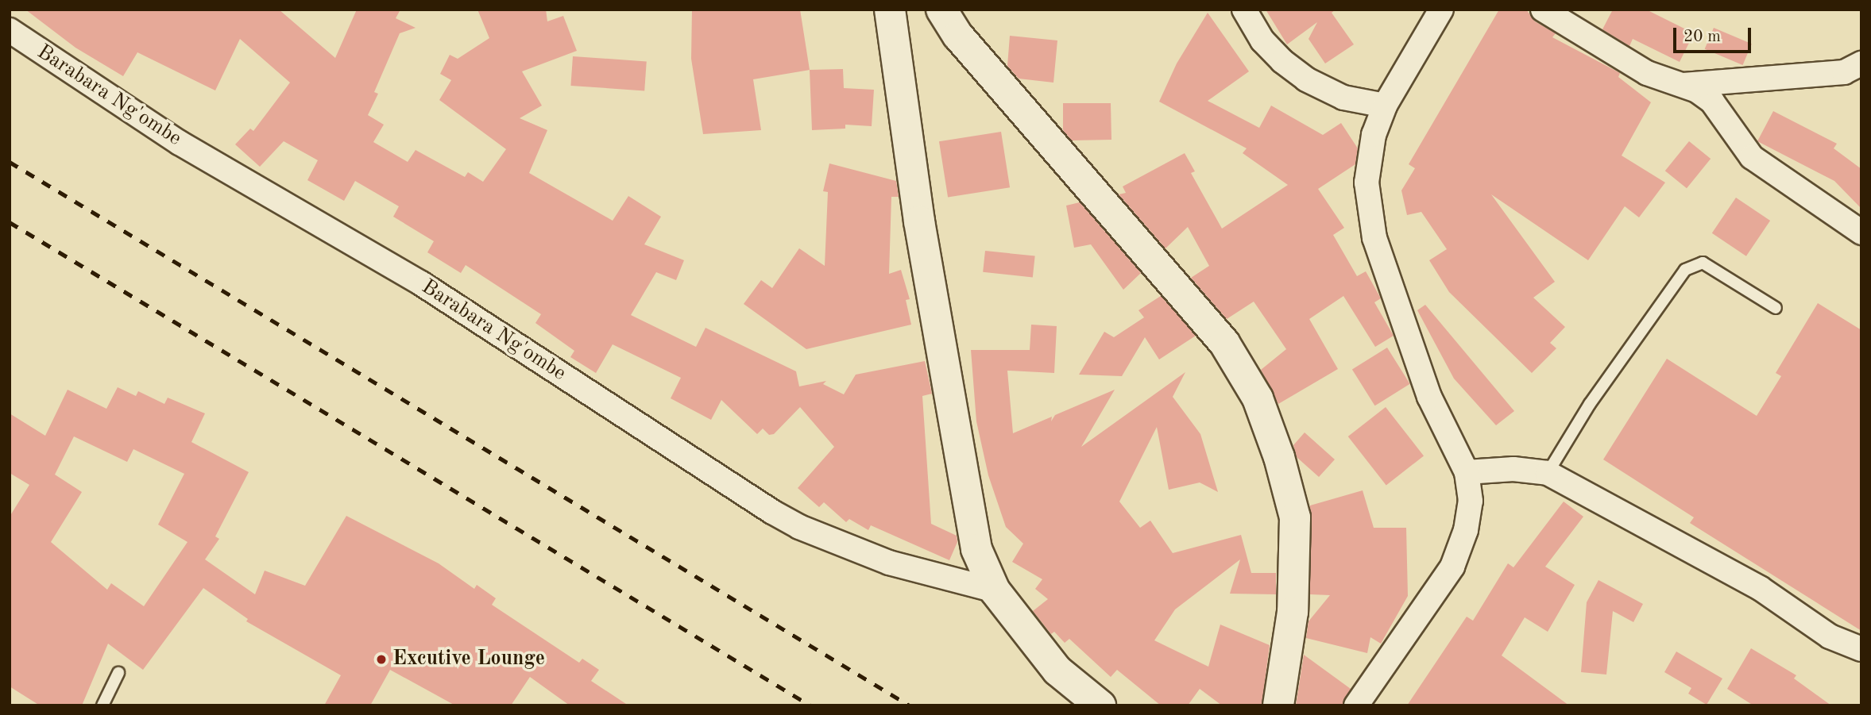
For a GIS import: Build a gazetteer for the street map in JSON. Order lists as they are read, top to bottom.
{
  "streets": {
    "street": ["Barabara Ng'ombe"]
  },
  "places": ["Excutive Lounge"],
  "scale_bar": "20 m"
}
